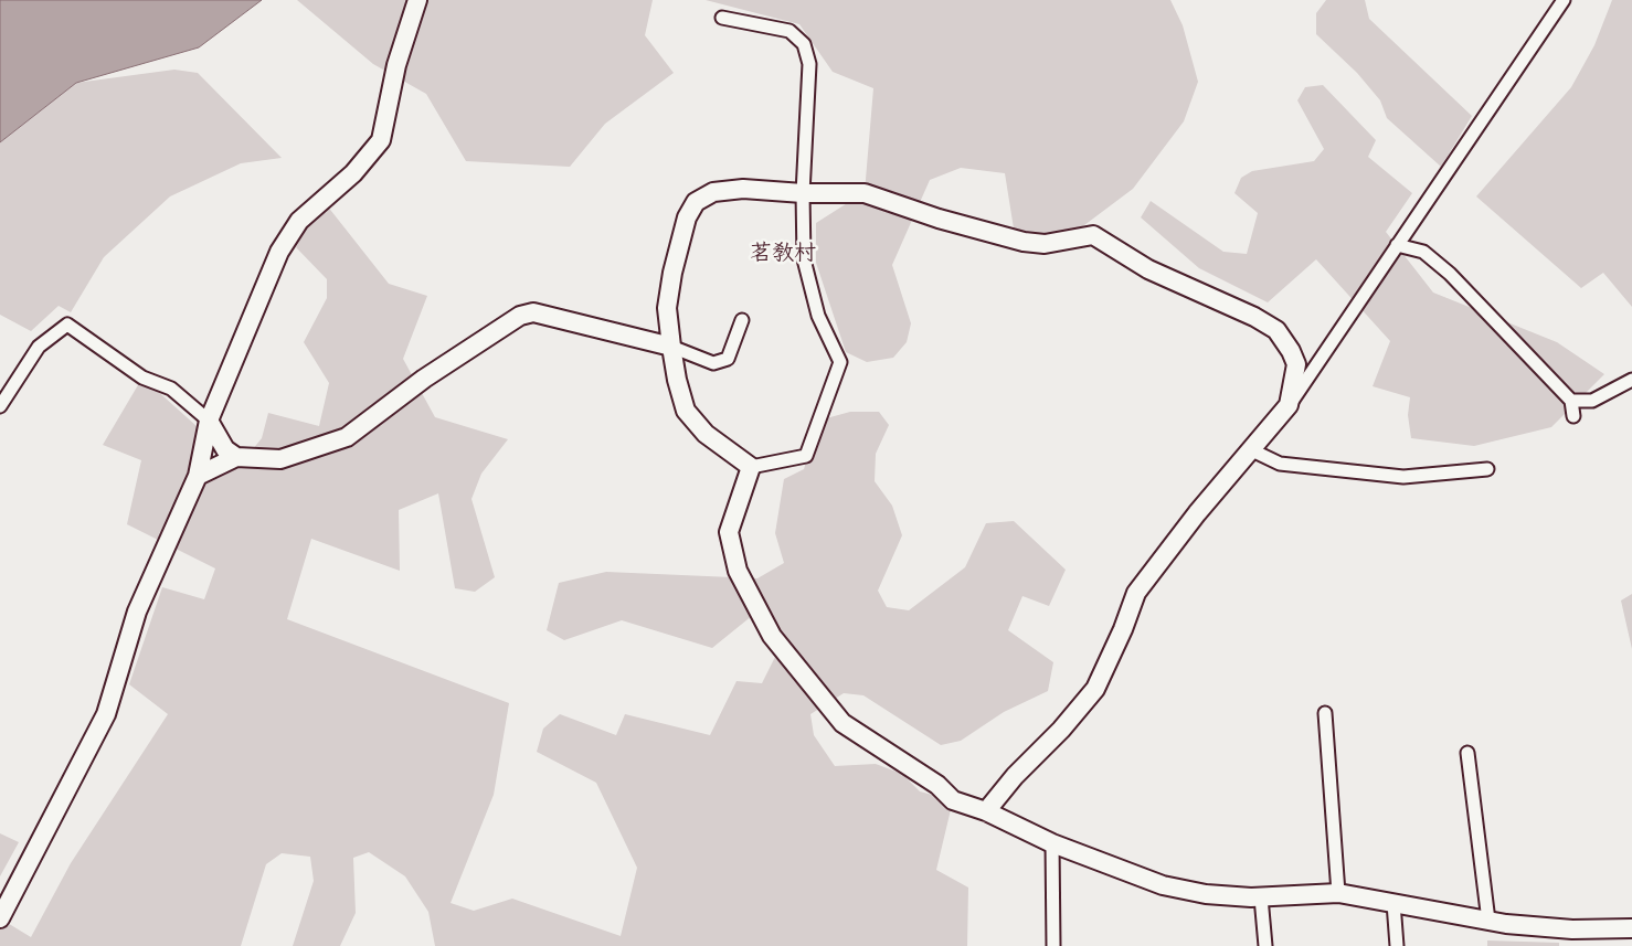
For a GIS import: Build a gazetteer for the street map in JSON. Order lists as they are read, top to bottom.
{
  "districts": ["茗教村"]
}
